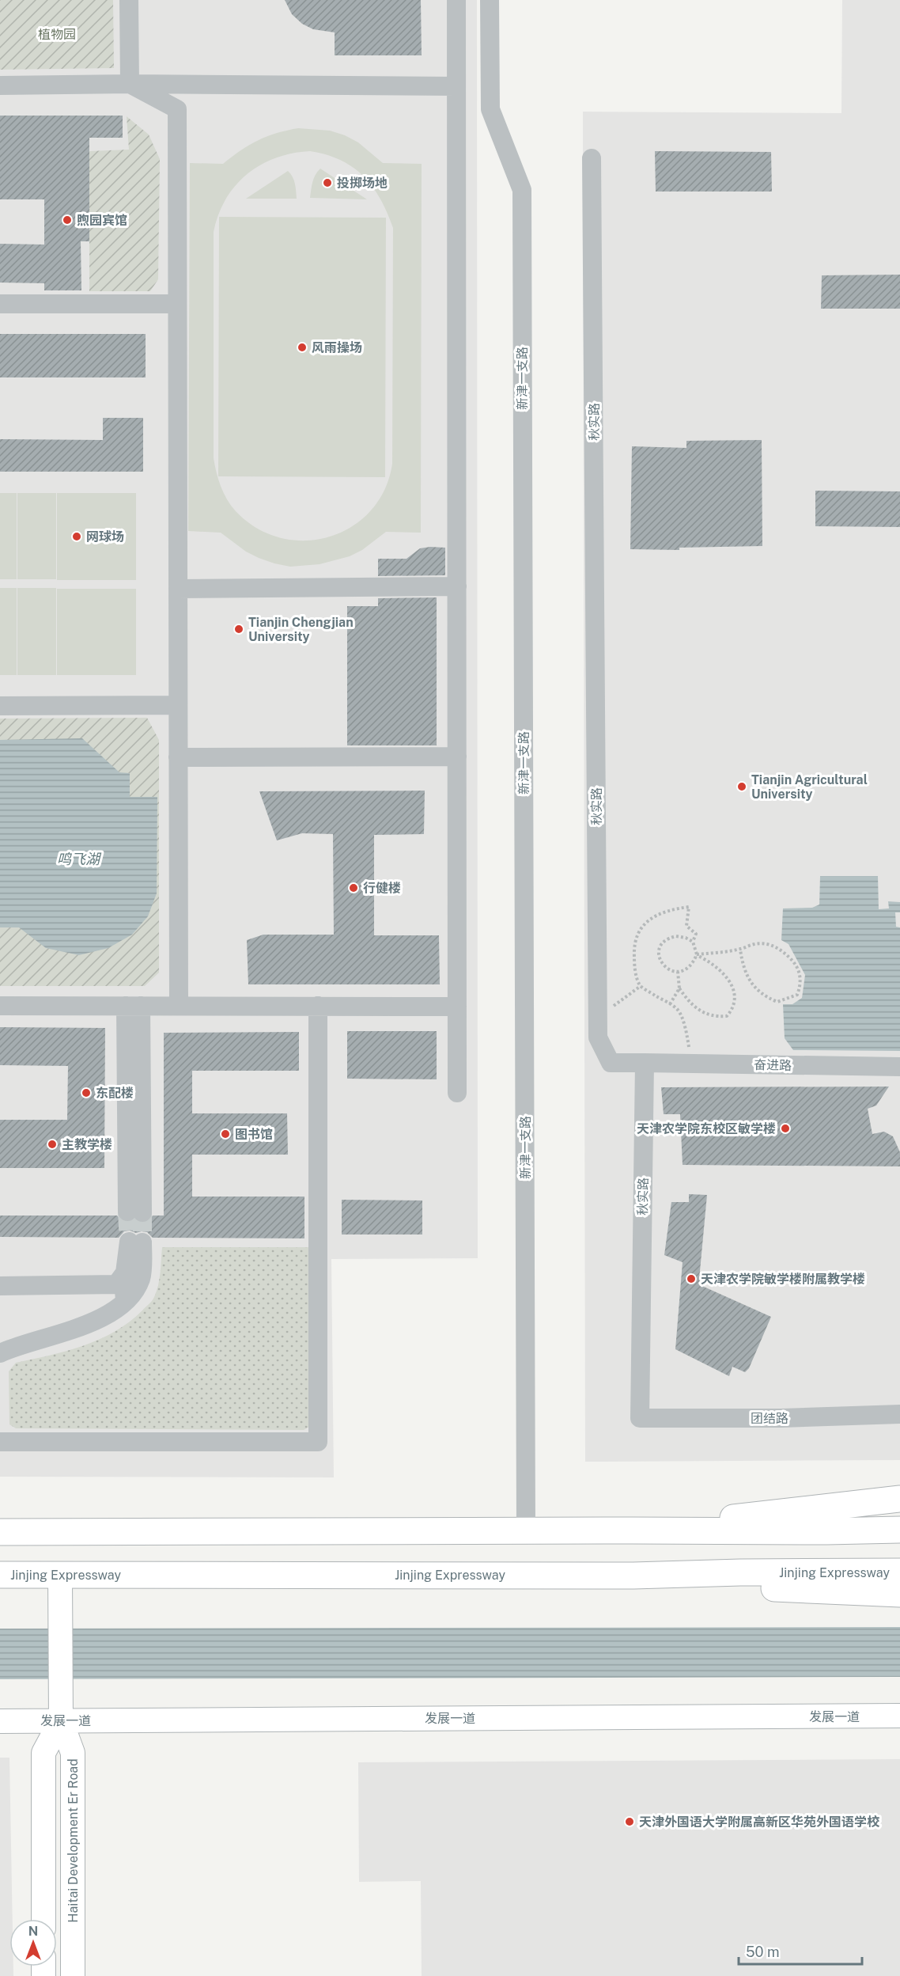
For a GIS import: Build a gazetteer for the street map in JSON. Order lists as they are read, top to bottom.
{
  "streets": {
    "highway": ["Jinjing Expressway"],
    "main road": ["发展一道", "Haitai Development Er Road"],
    "street": [
      "新津一支路",
      "秋实路",
      "奋进路",
      "团结路"
    ]
  },
  "crossings": [
    ["秋实路", "奋进路"],
    ["秋实路", "团结路"],
    ["发展一道", "Haitai Development Er Road"]
  ],
  "water": ["鸣飞湖"],
  "parks": ["植物园"],
  "places": [
    "投掷场地",
    "煦园宾馆",
    "风雨操场",
    "网球场",
    "Tianjin Chengjian University",
    "Tianjin Agricultural University",
    "行健楼",
    "东配楼",
    "天津农学院东校区敏学楼",
    "图书馆",
    "主教学楼",
    "天津农学院敏学楼附属教学楼",
    "天津外国语大学附属高新区华苑外国语学校"
  ],
  "scale_bar": "50 m",
  "north": "top"
}
